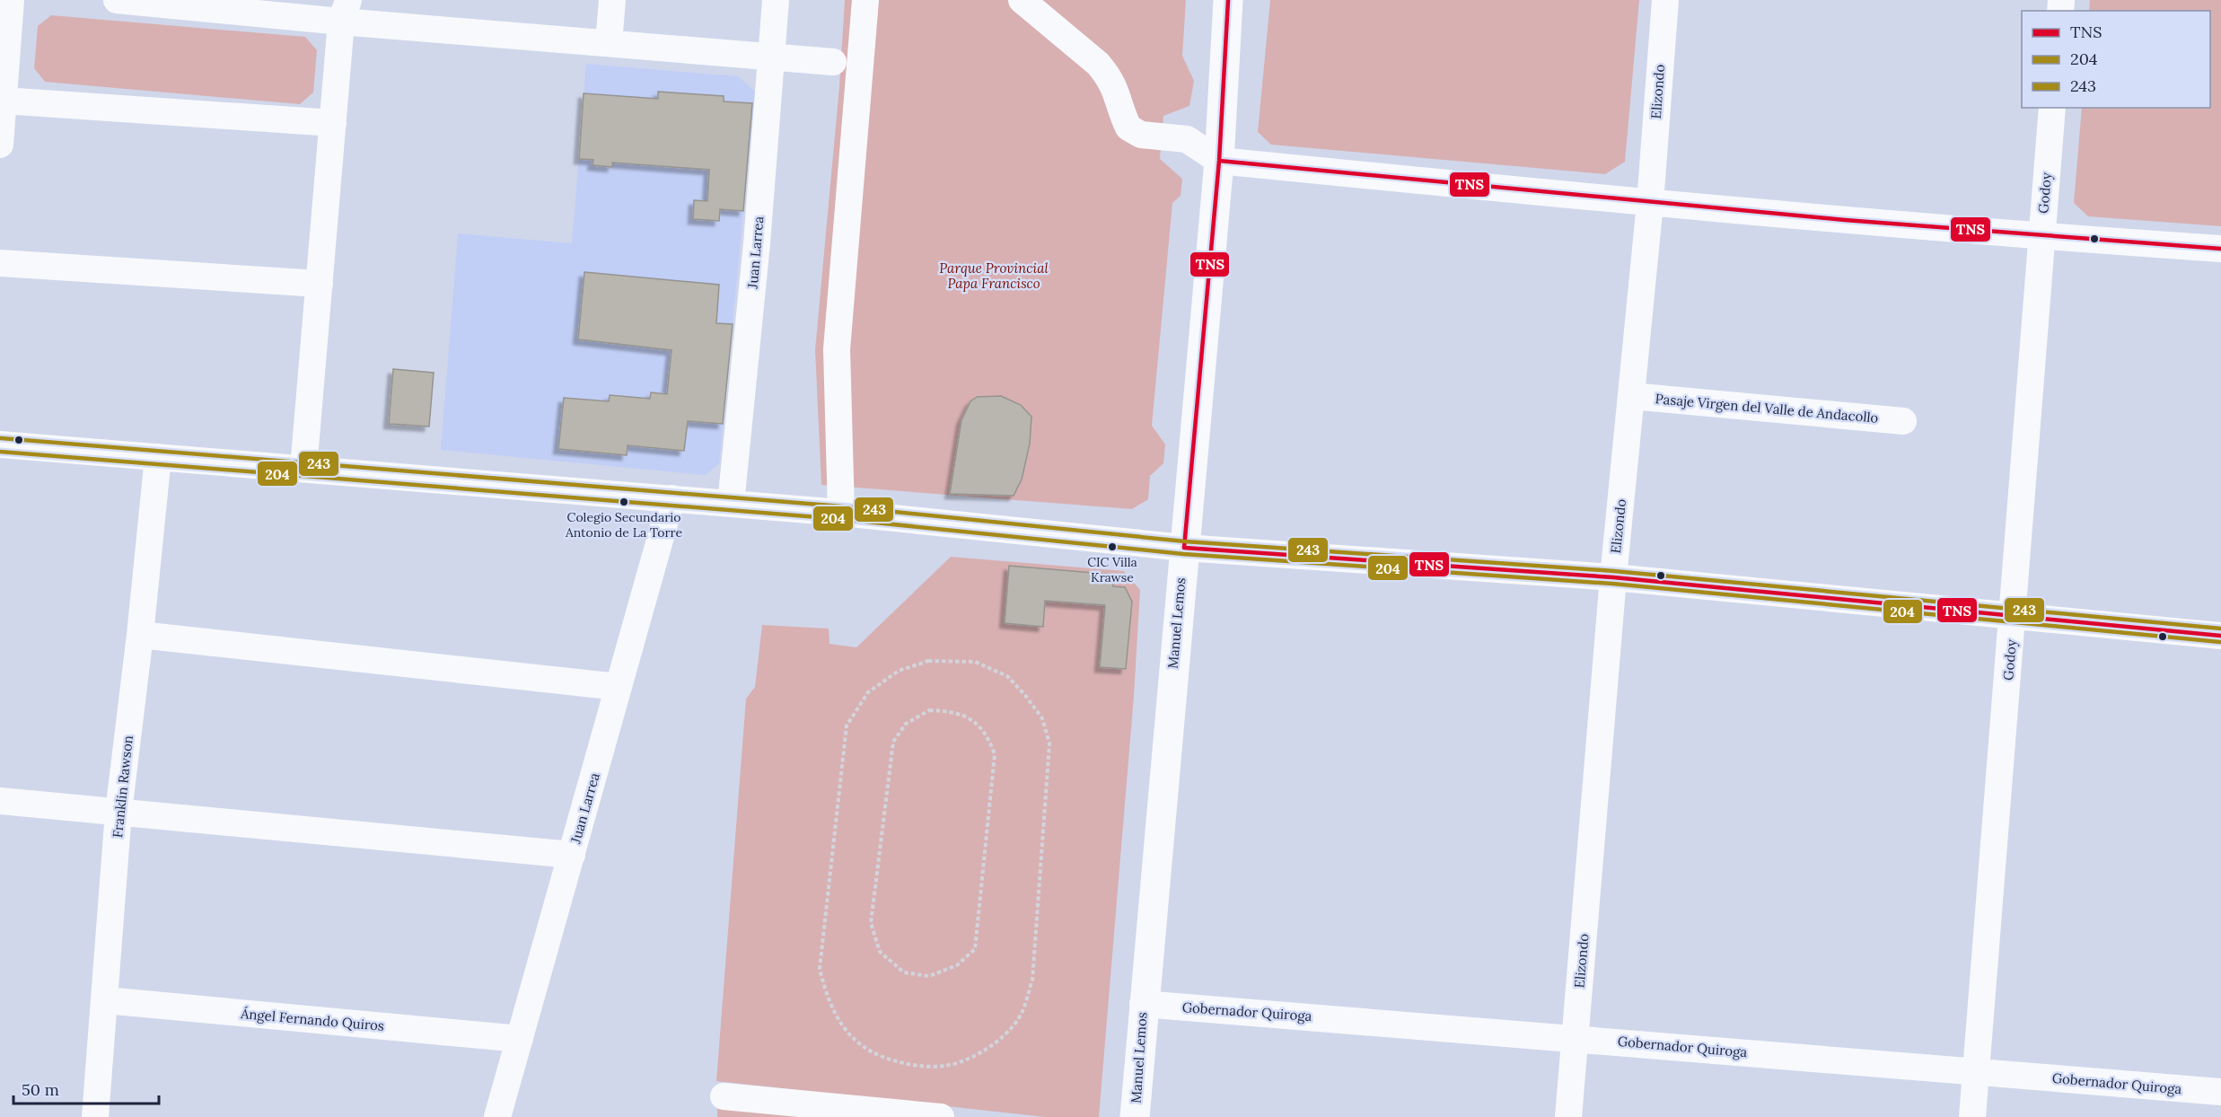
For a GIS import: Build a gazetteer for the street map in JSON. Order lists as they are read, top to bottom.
{
  "streets": {
    "main road": ["Manuel Lemos"],
    "street": [
      "Elizondo",
      "Godoy",
      "Juan Larrea",
      "Pasaje Virgen del Valle de Andacollo",
      "Franklin Rawson",
      "Gobernador Quiroga",
      "Ángel Fernando Quiros"
    ]
  },
  "crossings": [
    ["Elizondo", "Pasaje Virgen del Valle de Andacollo"],
    ["Elizondo", "Gobernador Quiroga"],
    ["Godoy", "Gobernador Quiroga"],
    ["Juan Larrea", "Ángel Fernando Quiros"],
    ["Manuel Lemos", "Gobernador Quiroga"],
    ["Franklin Rawson", "Ángel Fernando Quiros"]
  ],
  "parks": ["Parque Provincial Papa Francisco"],
  "places": ["Colegio Secundario Antonio de La Torre", "CIC Villa Krawse"],
  "lines": ["transit line TNS", "transit line 243", "transit line 204"],
  "legend": ["TNS", "204", "243"],
  "scale_bar": "50 m"
}
